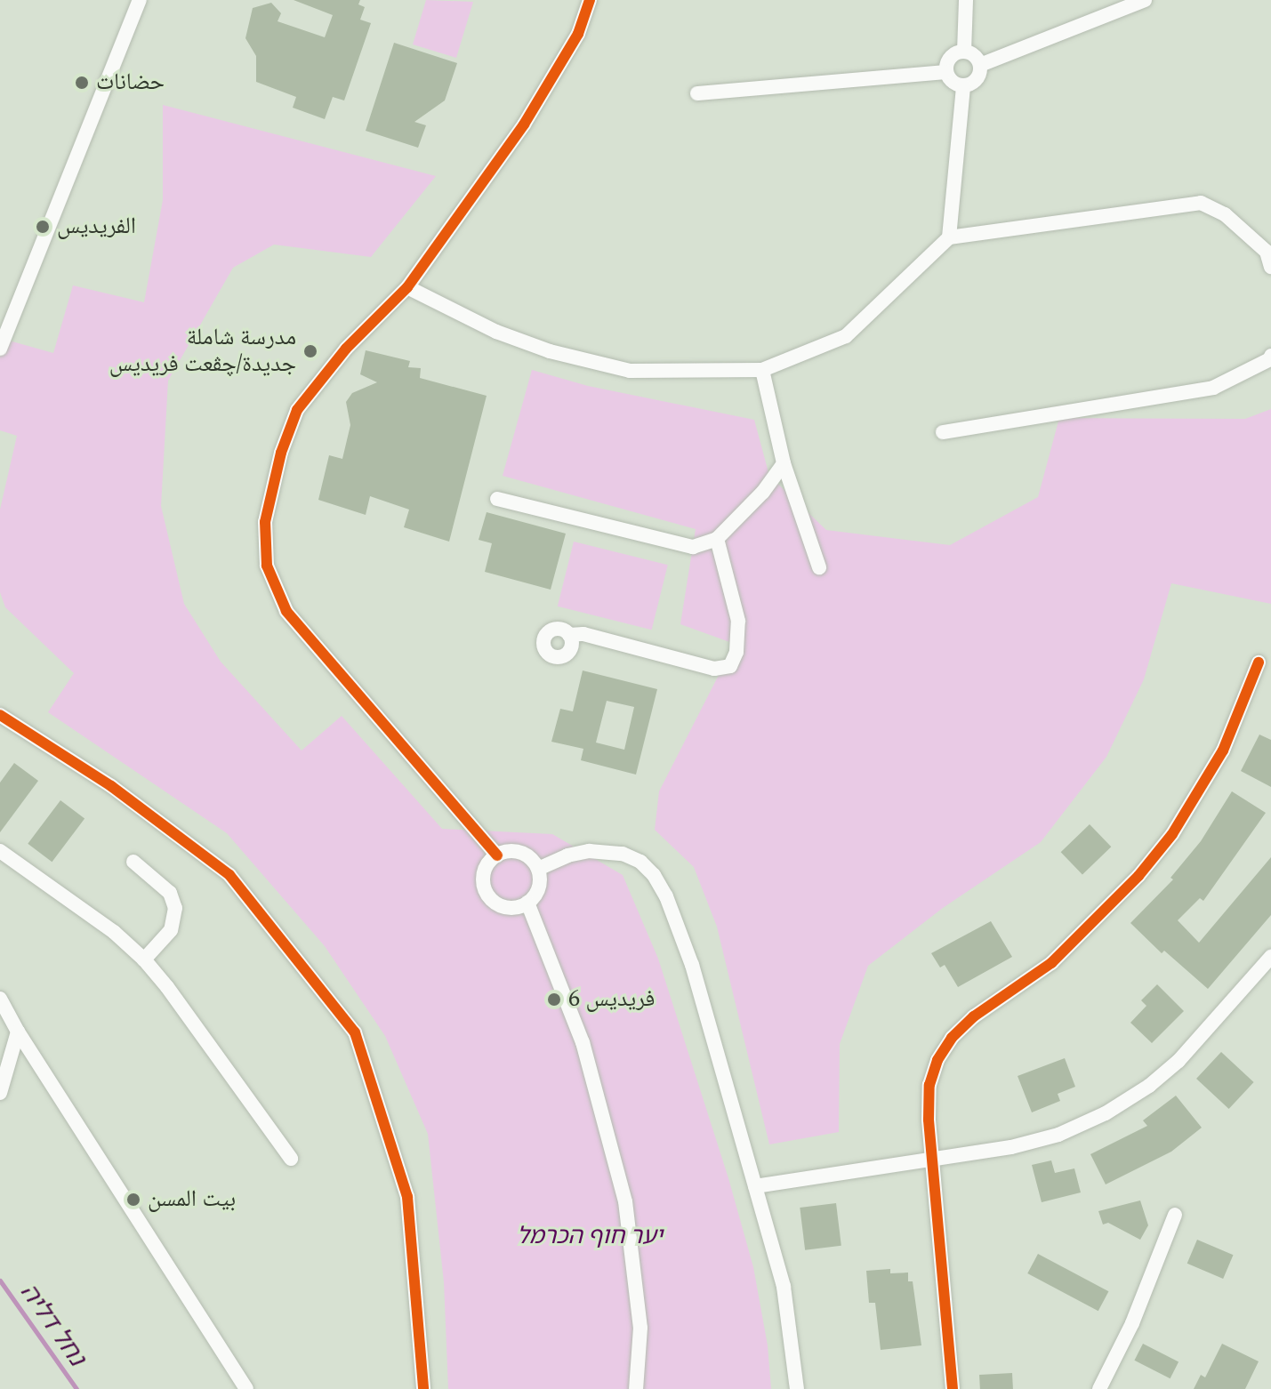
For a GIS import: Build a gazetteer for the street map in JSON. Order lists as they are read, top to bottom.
{
  "water": ["נחל דליה"],
  "parks": ["יער חוף הכרמל"],
  "places": [
    "حضانات",
    "الفريديس",
    "مدرسة شاملة جديدة/چڤعت فريديس",
    "فريديس 6",
    "بيت المسن"
  ]
}
